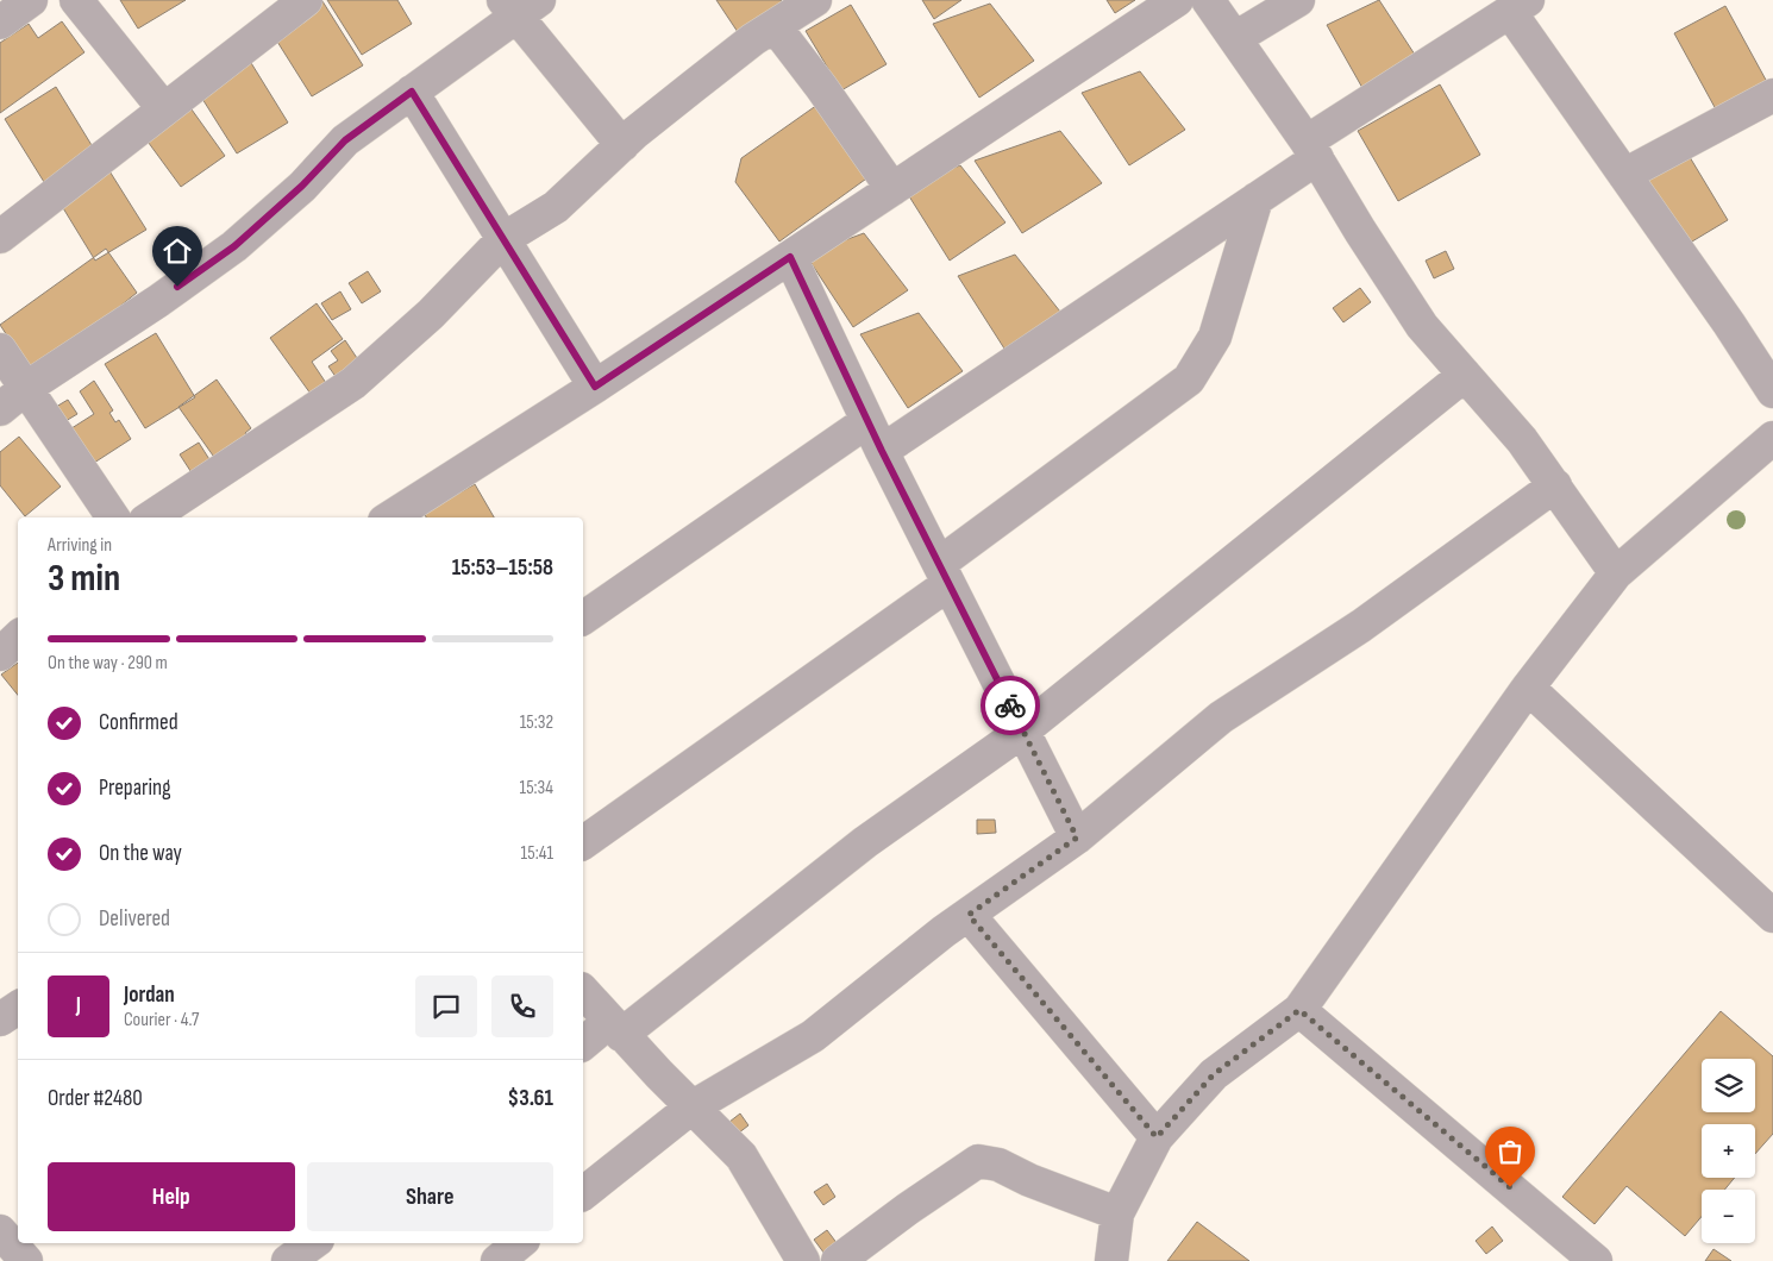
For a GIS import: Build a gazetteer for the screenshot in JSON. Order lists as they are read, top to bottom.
{
  "page": {
    "heading": ["3 min", "Arriving in", "15:53–15:58"],
    "panel": [
      "Jordan",
      "Courier · 4.7",
      "Order #2480",
      "$3.61"
    ],
    "bar": "On the way · 290 m",
    "list": [
      ["Confirmed", "15:32"],
      ["Preparing", "15:34"],
      ["On the way", "15:41"],
      "Delivered"
    ],
    "round": "J",
    "map_buttons": ["+", "−"],
    "buttons": ["Help", "Share"]
  }
}
